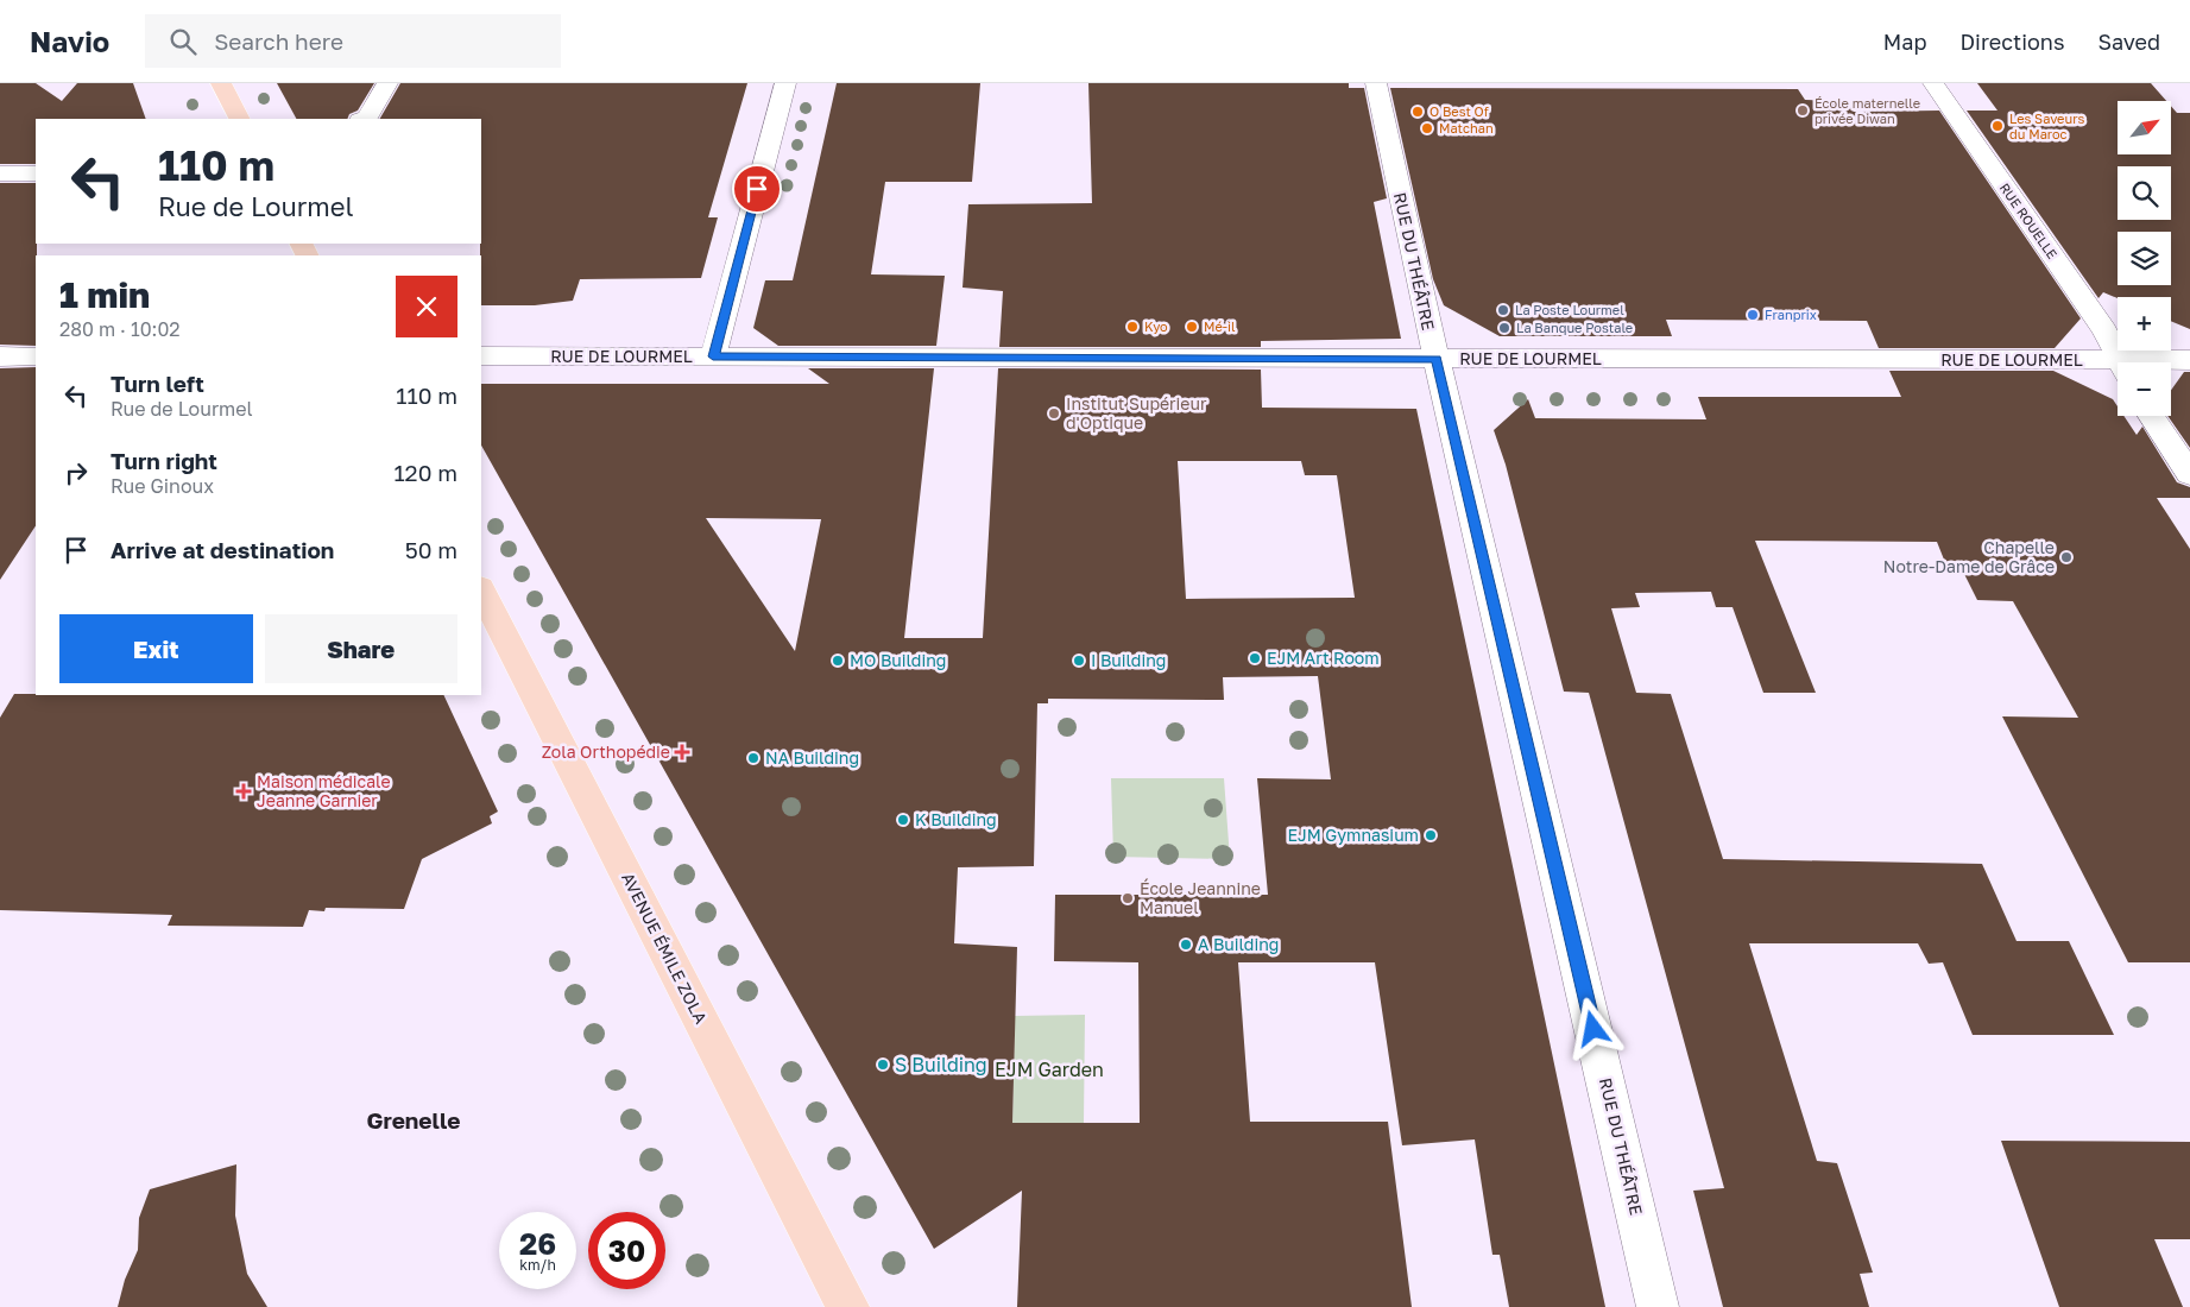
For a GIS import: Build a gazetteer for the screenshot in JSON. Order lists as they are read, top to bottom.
{
  "streets": {
    "main road": ["AVENUE ÉMILE ZOLA"],
    "street": ["RUE ROUELLE", "RUE DU THÉÂTRE", "RUE DE LOURMEL"]
  },
  "crossings": [
    ["RUE DU THÉÂTRE", "RUE DE LOURMEL"]
  ],
  "districts": ["Grenelle"],
  "parks": ["EJM Garden"],
  "places": {
    "other": [
      "École maternelle privée Diwan",
      "O Best Of",
      "Les Saveurs du Maroc",
      "Matchan",
      "La Poste Lourmel",
      "Franprix",
      "Kyo",
      "Mé-il",
      "La Banque Postale",
      "Institut Supérieur d'Optique",
      "Chapelle Notre-Dame de Grâce",
      "EJM Art Room",
      "MO Building",
      "I Building",
      "NA Building",
      "K Building",
      "EJM Gymnasium",
      "École Jeannine Manuel",
      "A Building",
      "S Building"
    ],
    "health": ["Zola Orthopédie", "Maison médicale Jeanne Garnier"]
  },
  "north": "top right",
  "page": {
    "header": "Navio",
    "search": "Search here",
    "nav": ["Map", "Directions", "Saved"],
    "map_buttons": ["+", "−"],
    "turn": ["110 m", "Rue de Lourmel"],
    "heading": ["1 min", "280 m · 10:02"],
    "list": [
      {
        "name": "Turn left",
        "note": "Rue de Lourmel",
        "value": "110 m"
      },
      {
        "name": "Turn right",
        "note": "Rue Ginoux",
        "value": "120 m"
      },
      {
        "name": "Arrive at destination",
        "value": "50 m"
      }
    ],
    "buttons": ["Exit", "Share"],
    "speed": "26 km/h",
    "limit": "30"
  }
}
